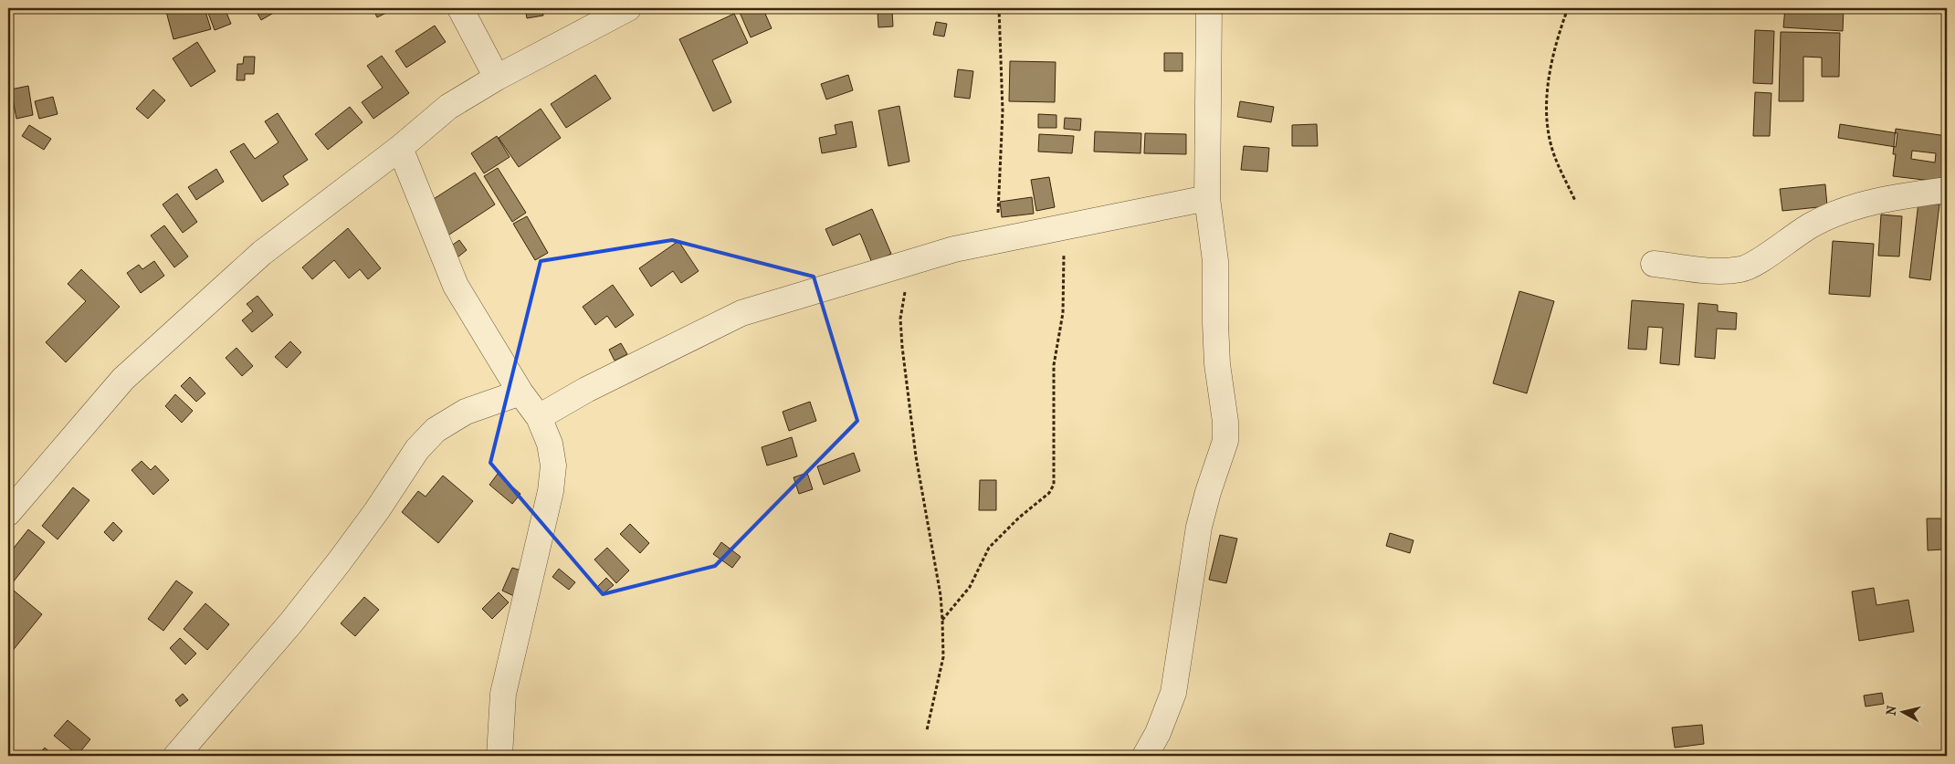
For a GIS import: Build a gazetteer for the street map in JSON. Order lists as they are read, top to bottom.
{
  "north": "left"
}
